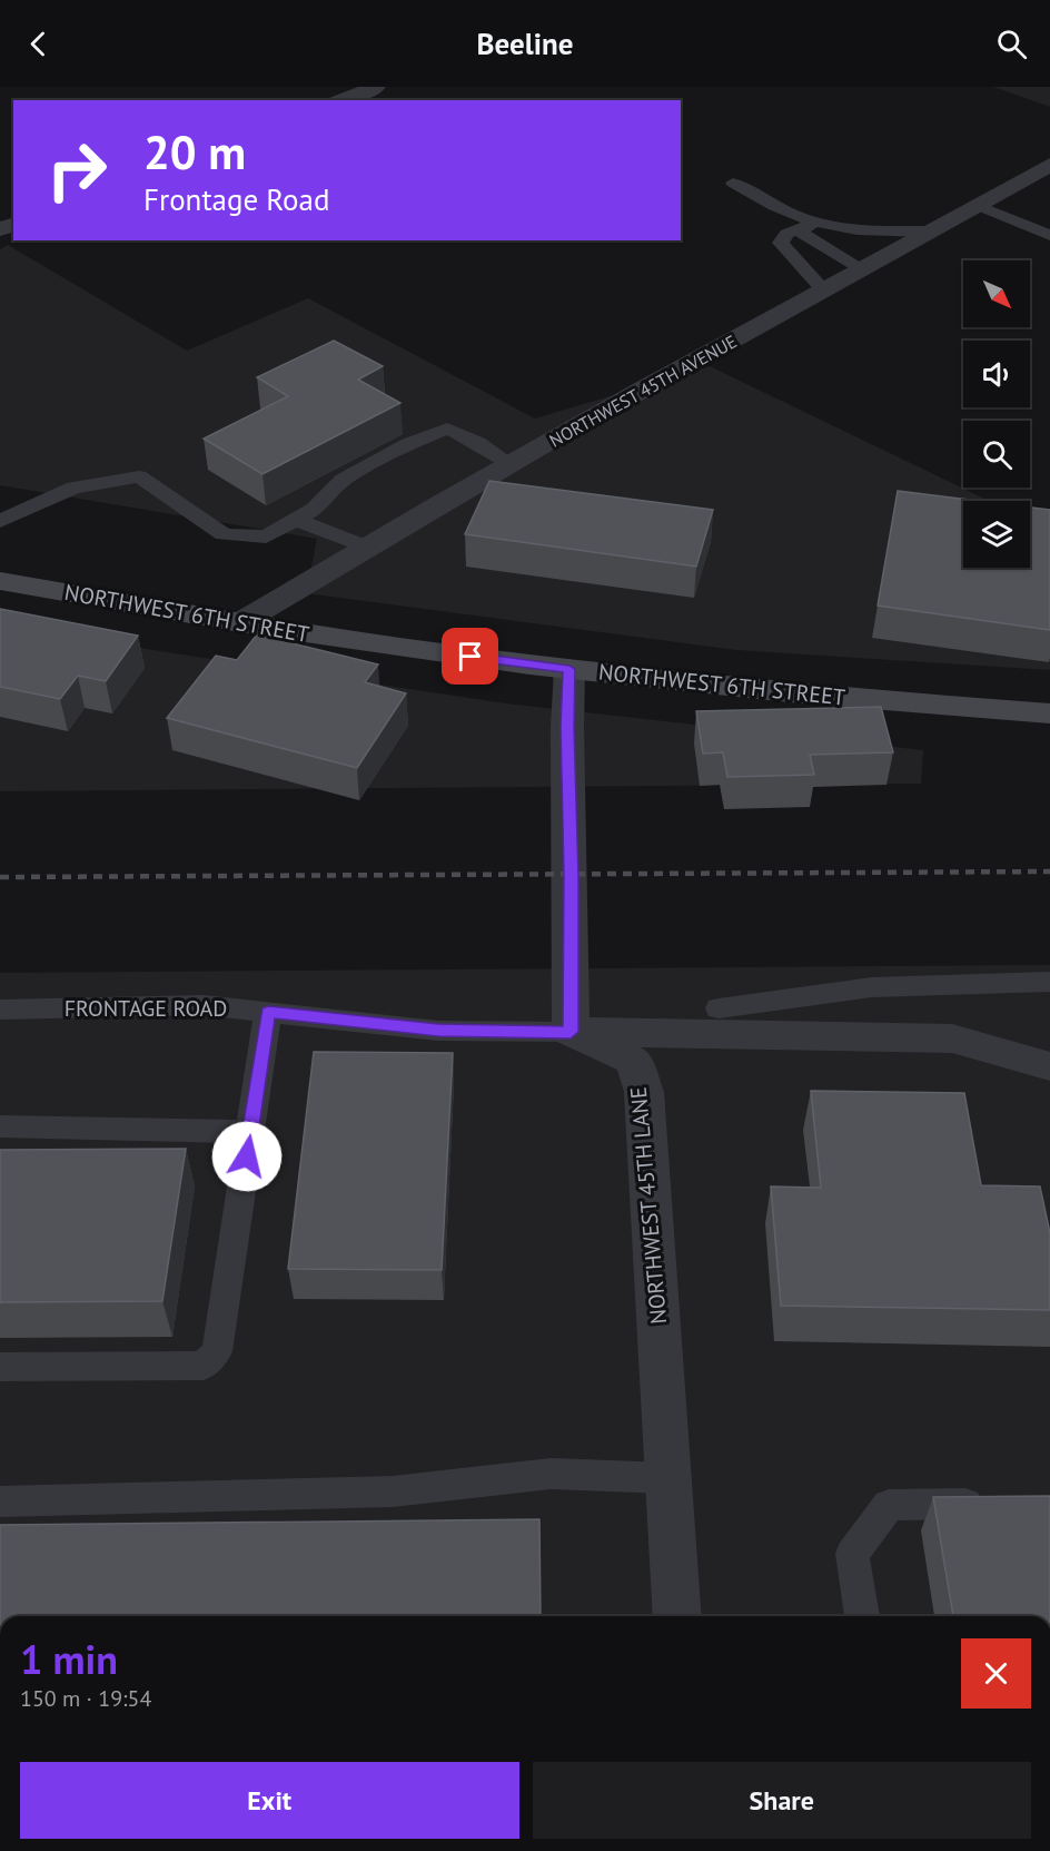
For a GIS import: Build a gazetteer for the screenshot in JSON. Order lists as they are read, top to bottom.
{
  "streets": {
    "main road": ["NORTHWEST 6TH STREET"],
    "street": ["NORTHWEST 45TH AVENUE", "NORTHWEST 45TH LANE"],
    "lane": ["FRONTAGE ROAD"]
  },
  "crossings": [
    ["NORTHWEST 45TH AVENUE", "NORTHWEST 6TH STREET"],
    ["FRONTAGE ROAD", "NORTHWEST 45TH LANE"]
  ],
  "north": "bottom right",
  "page": {
    "header": "Beeline",
    "turn": ["20 m", "Frontage Road"],
    "heading": ["1 min", "150 m · 19:54"],
    "buttons": ["Exit", "Share"]
  }
}
